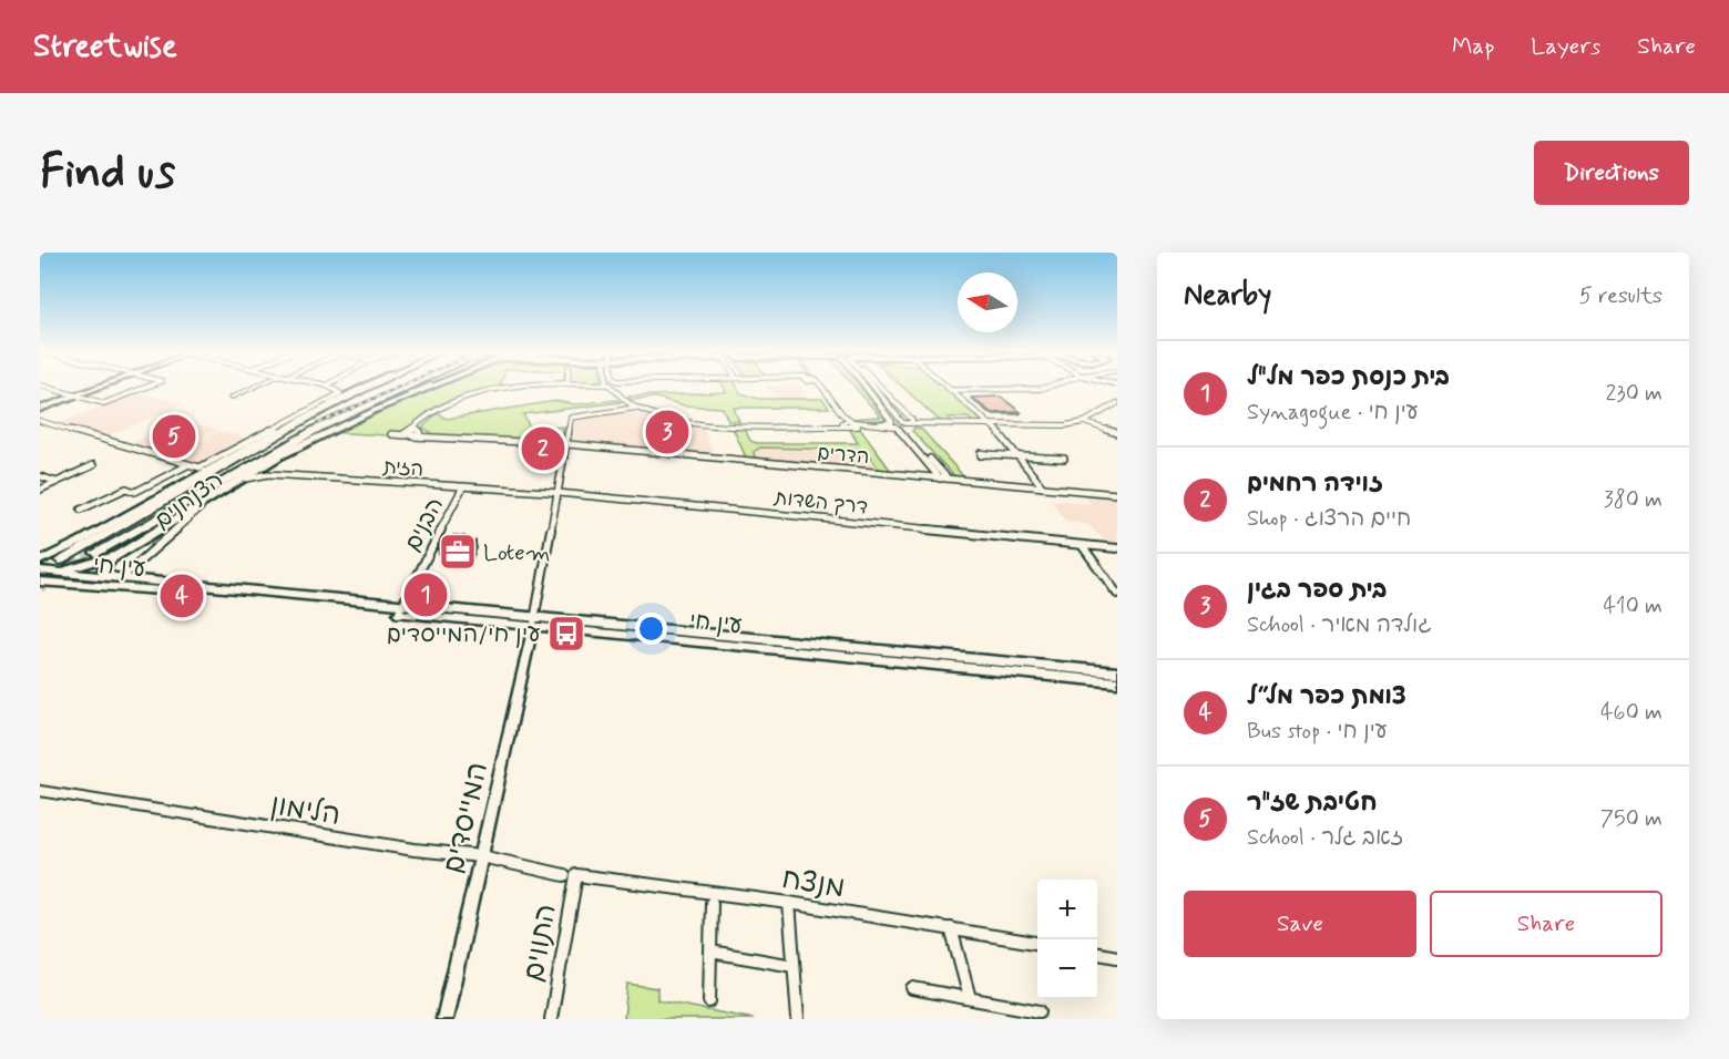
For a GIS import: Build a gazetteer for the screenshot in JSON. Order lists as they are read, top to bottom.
{
  "streets": {
    "main road": ["עין חי"],
    "street": [
      "הדרים",
      "הזית",
      "הצנחנים",
      "דרך השדות",
      "הבנים",
      "הלימון",
      "המייסדים",
      "מנצח",
      "התווים"
    ]
  },
  "crossings": [
    ["הזית", "הצנחנים"],
    ["הזית", "דרך השדות"],
    ["הזית", "הבנים"],
    ["הצנחנים", "עין חי"],
    ["הבנים", "עין חי"],
    ["עין חי", "המייסדים"],
    ["הלימון", "המייסדים"],
    ["הלימון", "מנצח"],
    ["הלימון", "התווים"],
    ["מנצח", "התווים"]
  ],
  "places": {
    "office": ["Lotem"],
    "bus stop": ["עין חי/המייסדים"]
  },
  "north": "left",
  "page": {
    "header": "Streetwise",
    "nav": ["Map", "Layers", "Share"],
    "buttons": [
      "Directions",
      ["Save", "Share"]
    ],
    "title": "Find us",
    "heading": ["Nearby", "5 results"],
    "list": [
      {
        "mark": "1",
        "name": "בית כנסת כפר מל\"ל",
        "note": "Synagogue · עין חי",
        "value": "230 m"
      },
      {
        "mark": "2",
        "name": "זוידה רחמים",
        "note": "Shop · חיים הרצוג",
        "value": "380 m"
      },
      {
        "mark": "3",
        "name": "בית ספר בגין",
        "note": "School · גולדה מאיר",
        "value": "410 m"
      },
      {
        "mark": "4",
        "name": "צומת כפר מל״ל",
        "note": "Bus stop · עין חי",
        "value": "460 m"
      },
      {
        "mark": "5",
        "name": "חטיבת שז\"ר",
        "note": "School · זאב גלר",
        "value": "750 m"
      }
    ],
    "pins": [
      "3",
      "5",
      "2",
      "1",
      "4"
    ],
    "map_buttons": ["+", "−"]
  }
}
